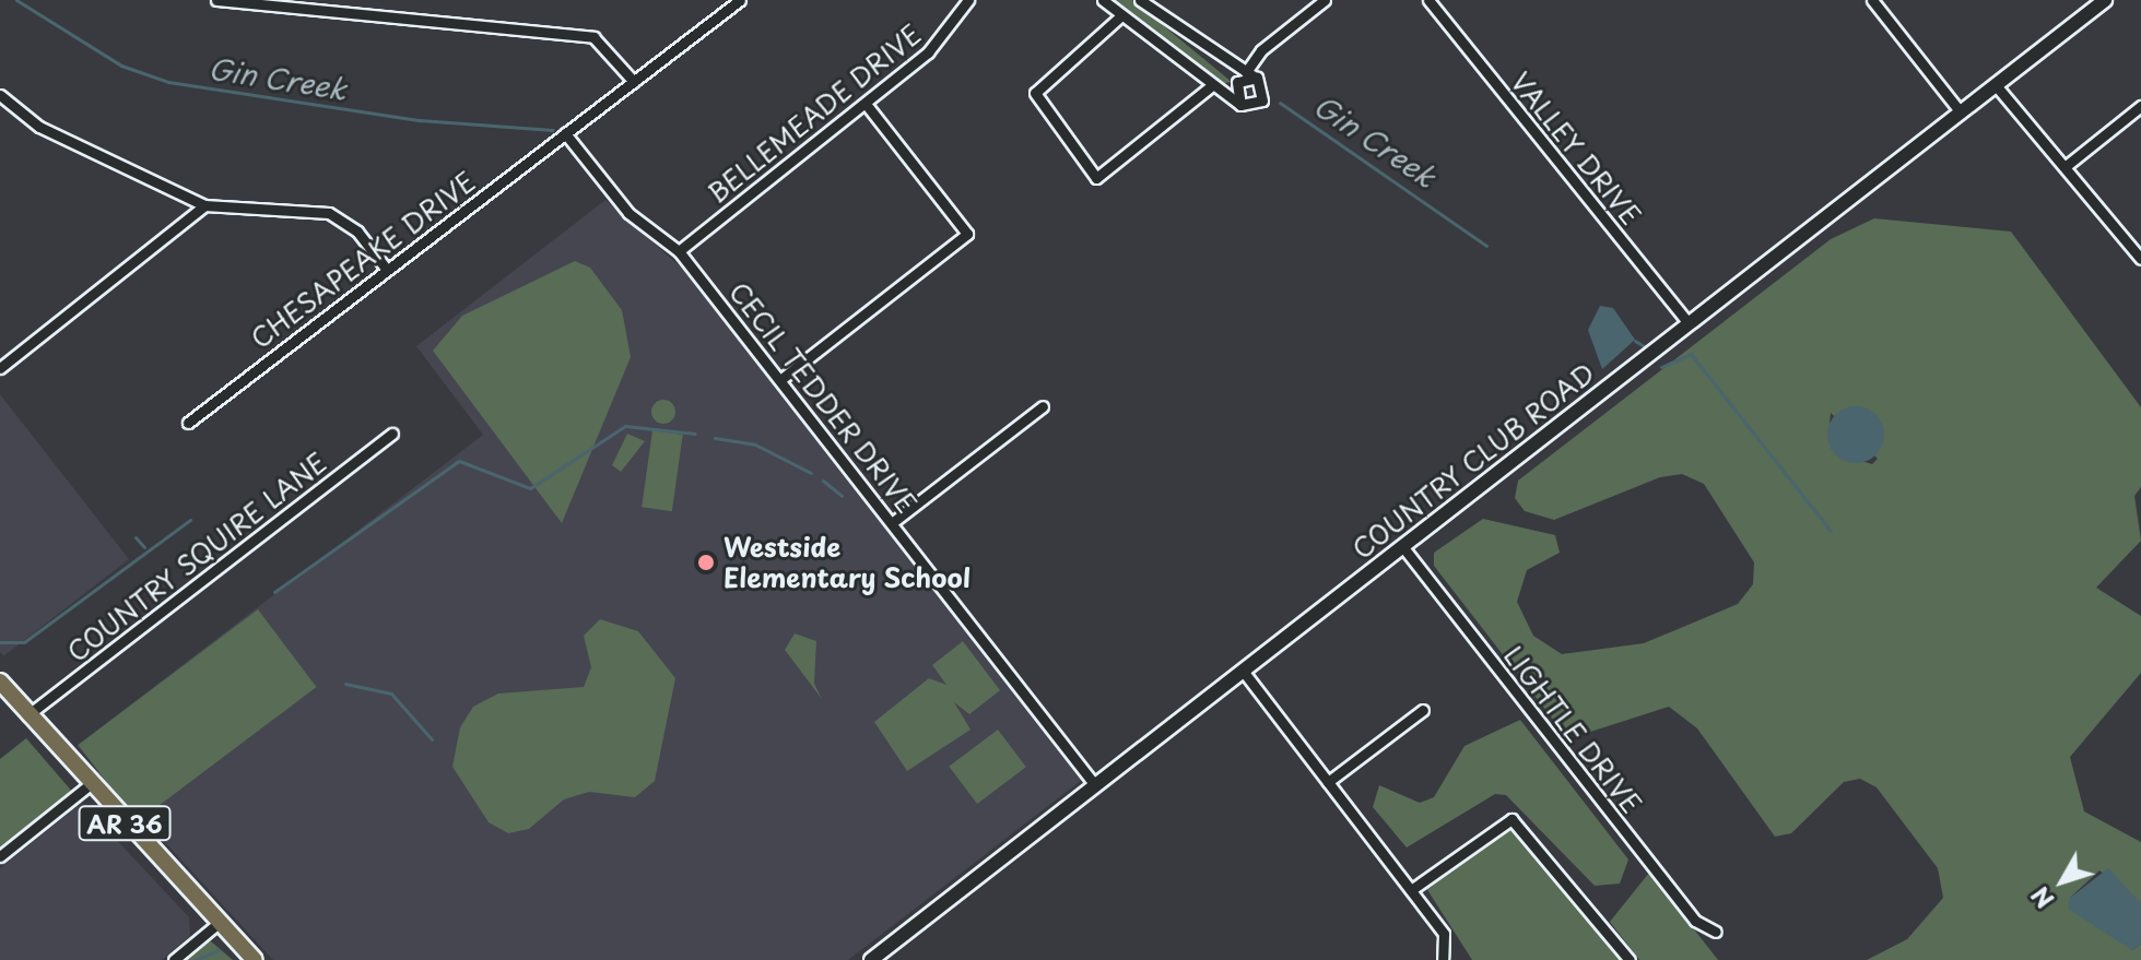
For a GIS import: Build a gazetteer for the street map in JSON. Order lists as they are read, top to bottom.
{
  "streets": {
    "main road": ["AR 36"],
    "street": [
      "BELLEMEADE DRIVE",
      "VALLEY DRIVE",
      "CHESAPEAKE DRIVE",
      "CECIL TEDDER DRIVE",
      "COUNTRY CLUB ROAD",
      "COUNTRY SQUIRE LANE",
      "LIGHTLE DRIVE"
    ]
  },
  "crossings": [
    ["BELLEMEADE DRIVE", "CECIL TEDDER DRIVE"],
    ["VALLEY DRIVE", "COUNTRY CLUB ROAD"],
    ["CHESAPEAKE DRIVE", "CECIL TEDDER DRIVE"],
    ["CECIL TEDDER DRIVE", "COUNTRY CLUB ROAD"],
    ["COUNTRY CLUB ROAD", "LIGHTLE DRIVE"],
    ["COUNTRY SQUIRE LANE", "AR 36"]
  ],
  "water": ["Gin Creek"],
  "places": ["Westside Elementary School"],
  "north": "bottom left"
}
